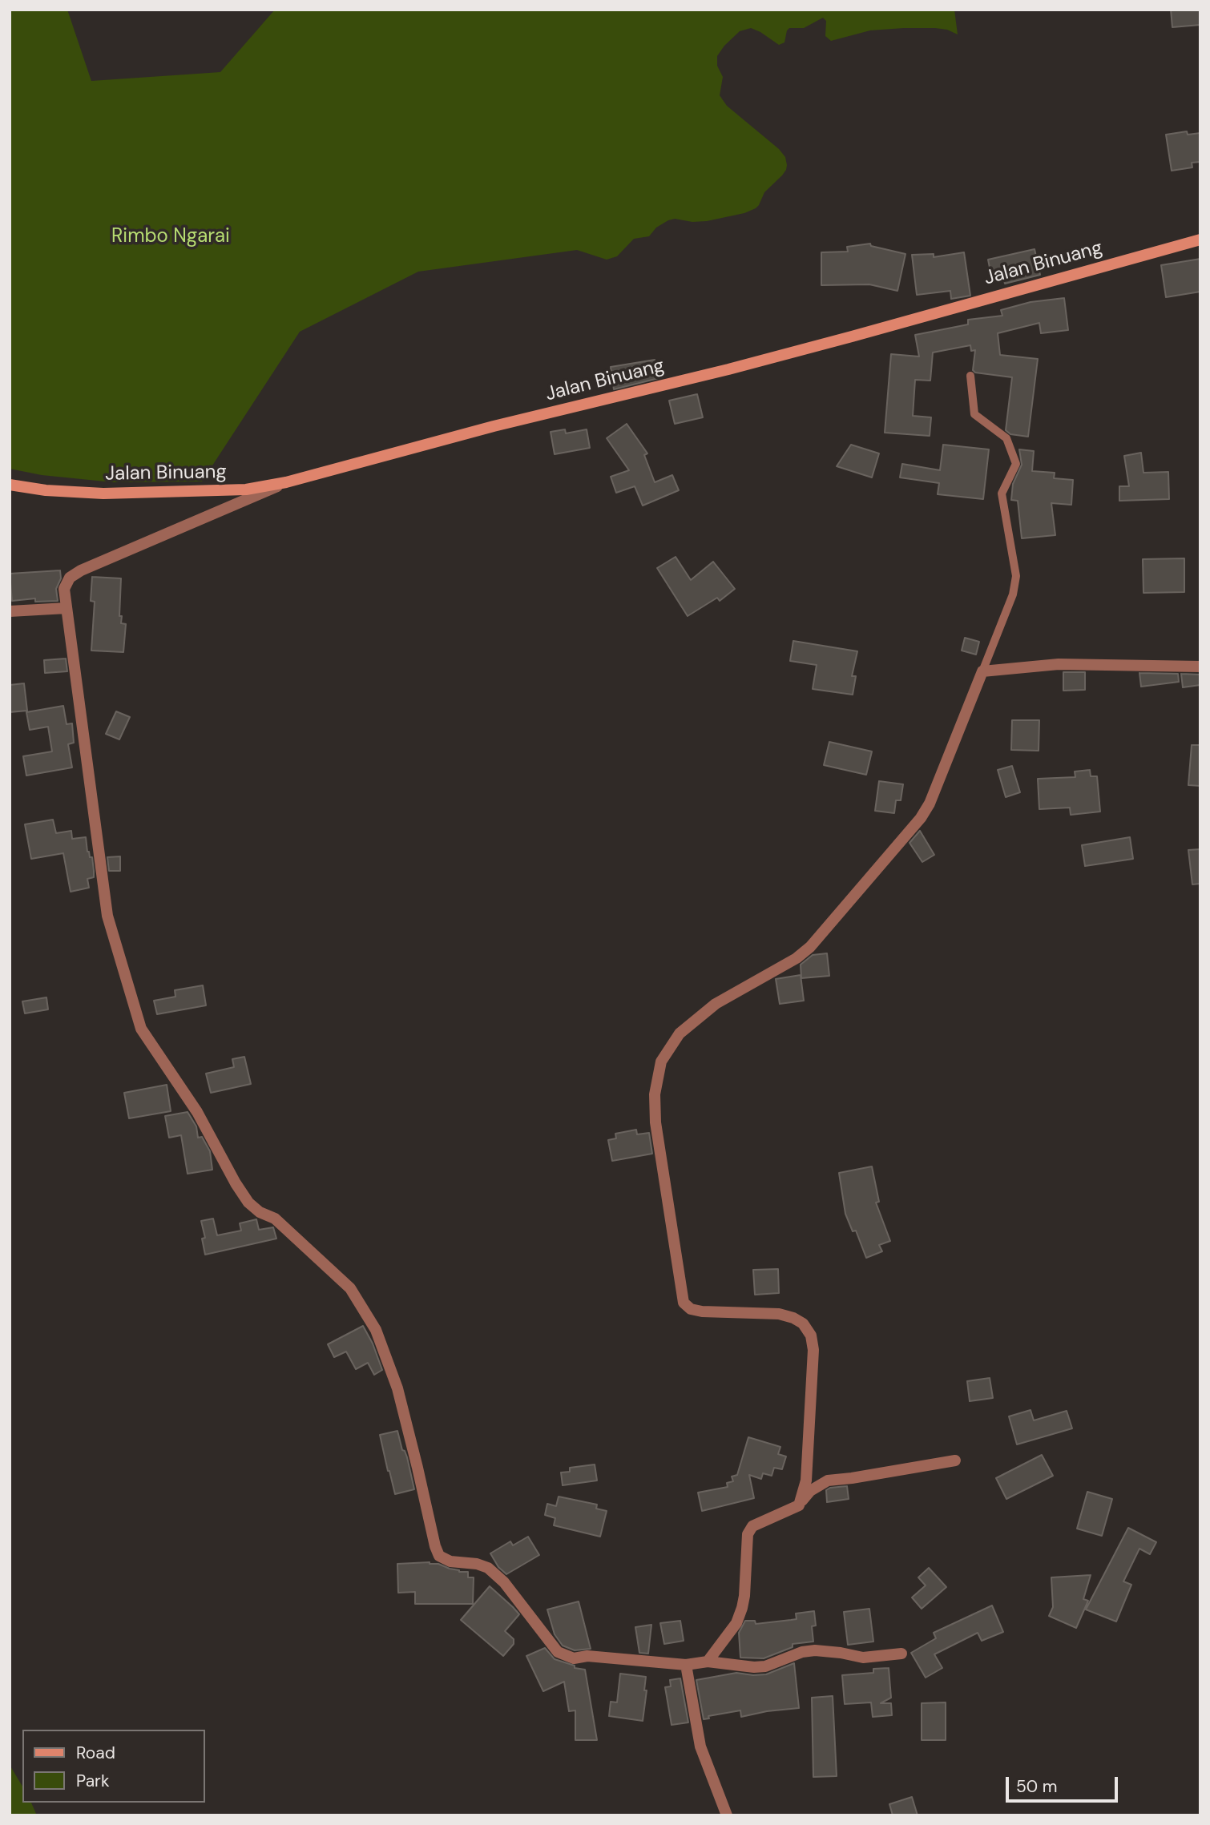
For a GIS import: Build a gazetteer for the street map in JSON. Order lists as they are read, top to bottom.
{
  "streets": {
    "main road": ["Jalan Binuang"]
  },
  "parks": ["Rimbo Ngarai"],
  "legend": ["Road", "Park"],
  "scale_bar": "50 m"
}
